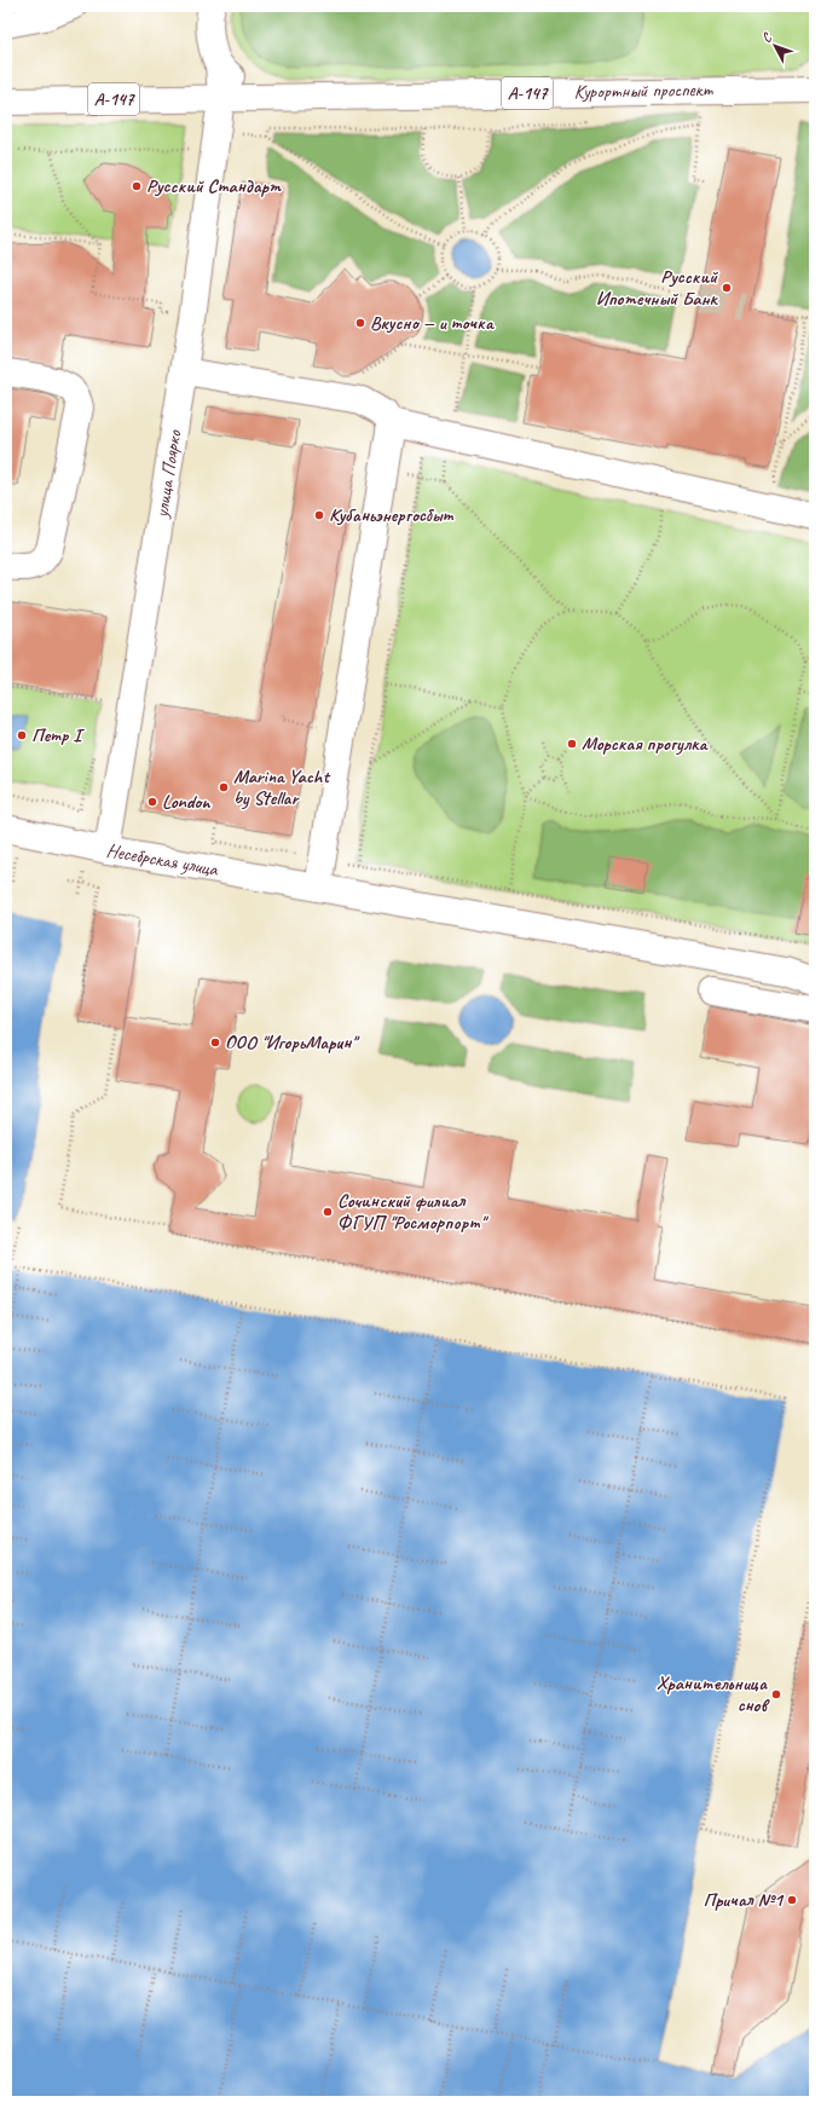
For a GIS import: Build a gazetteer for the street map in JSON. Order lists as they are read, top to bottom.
{
  "streets": {
    "main road": [
      "Курортный проспект",
      "А-147",
      "улица Поярко",
      "Несебрская улица"
    ]
  },
  "crossings": [
    ["Курортный проспект", "улица Поярко"],
    ["улица Поярко", "Несебрская улица"]
  ],
  "places": [
    "Русский Стандарт",
    "Русский Ипотечный Банк",
    "Вкусно — и точка",
    "Кубаньэнергосбыт",
    "Петр I",
    "Морская прогулка",
    "Marina Yacht by Stellar",
    "London",
    "ООО \"ИгорьМарин\"",
    "Сочинский филиал ФГУП \"Росморпорт\"",
    "Хранительница снов",
    "Причал №1"
  ],
  "north": "top left"
}
